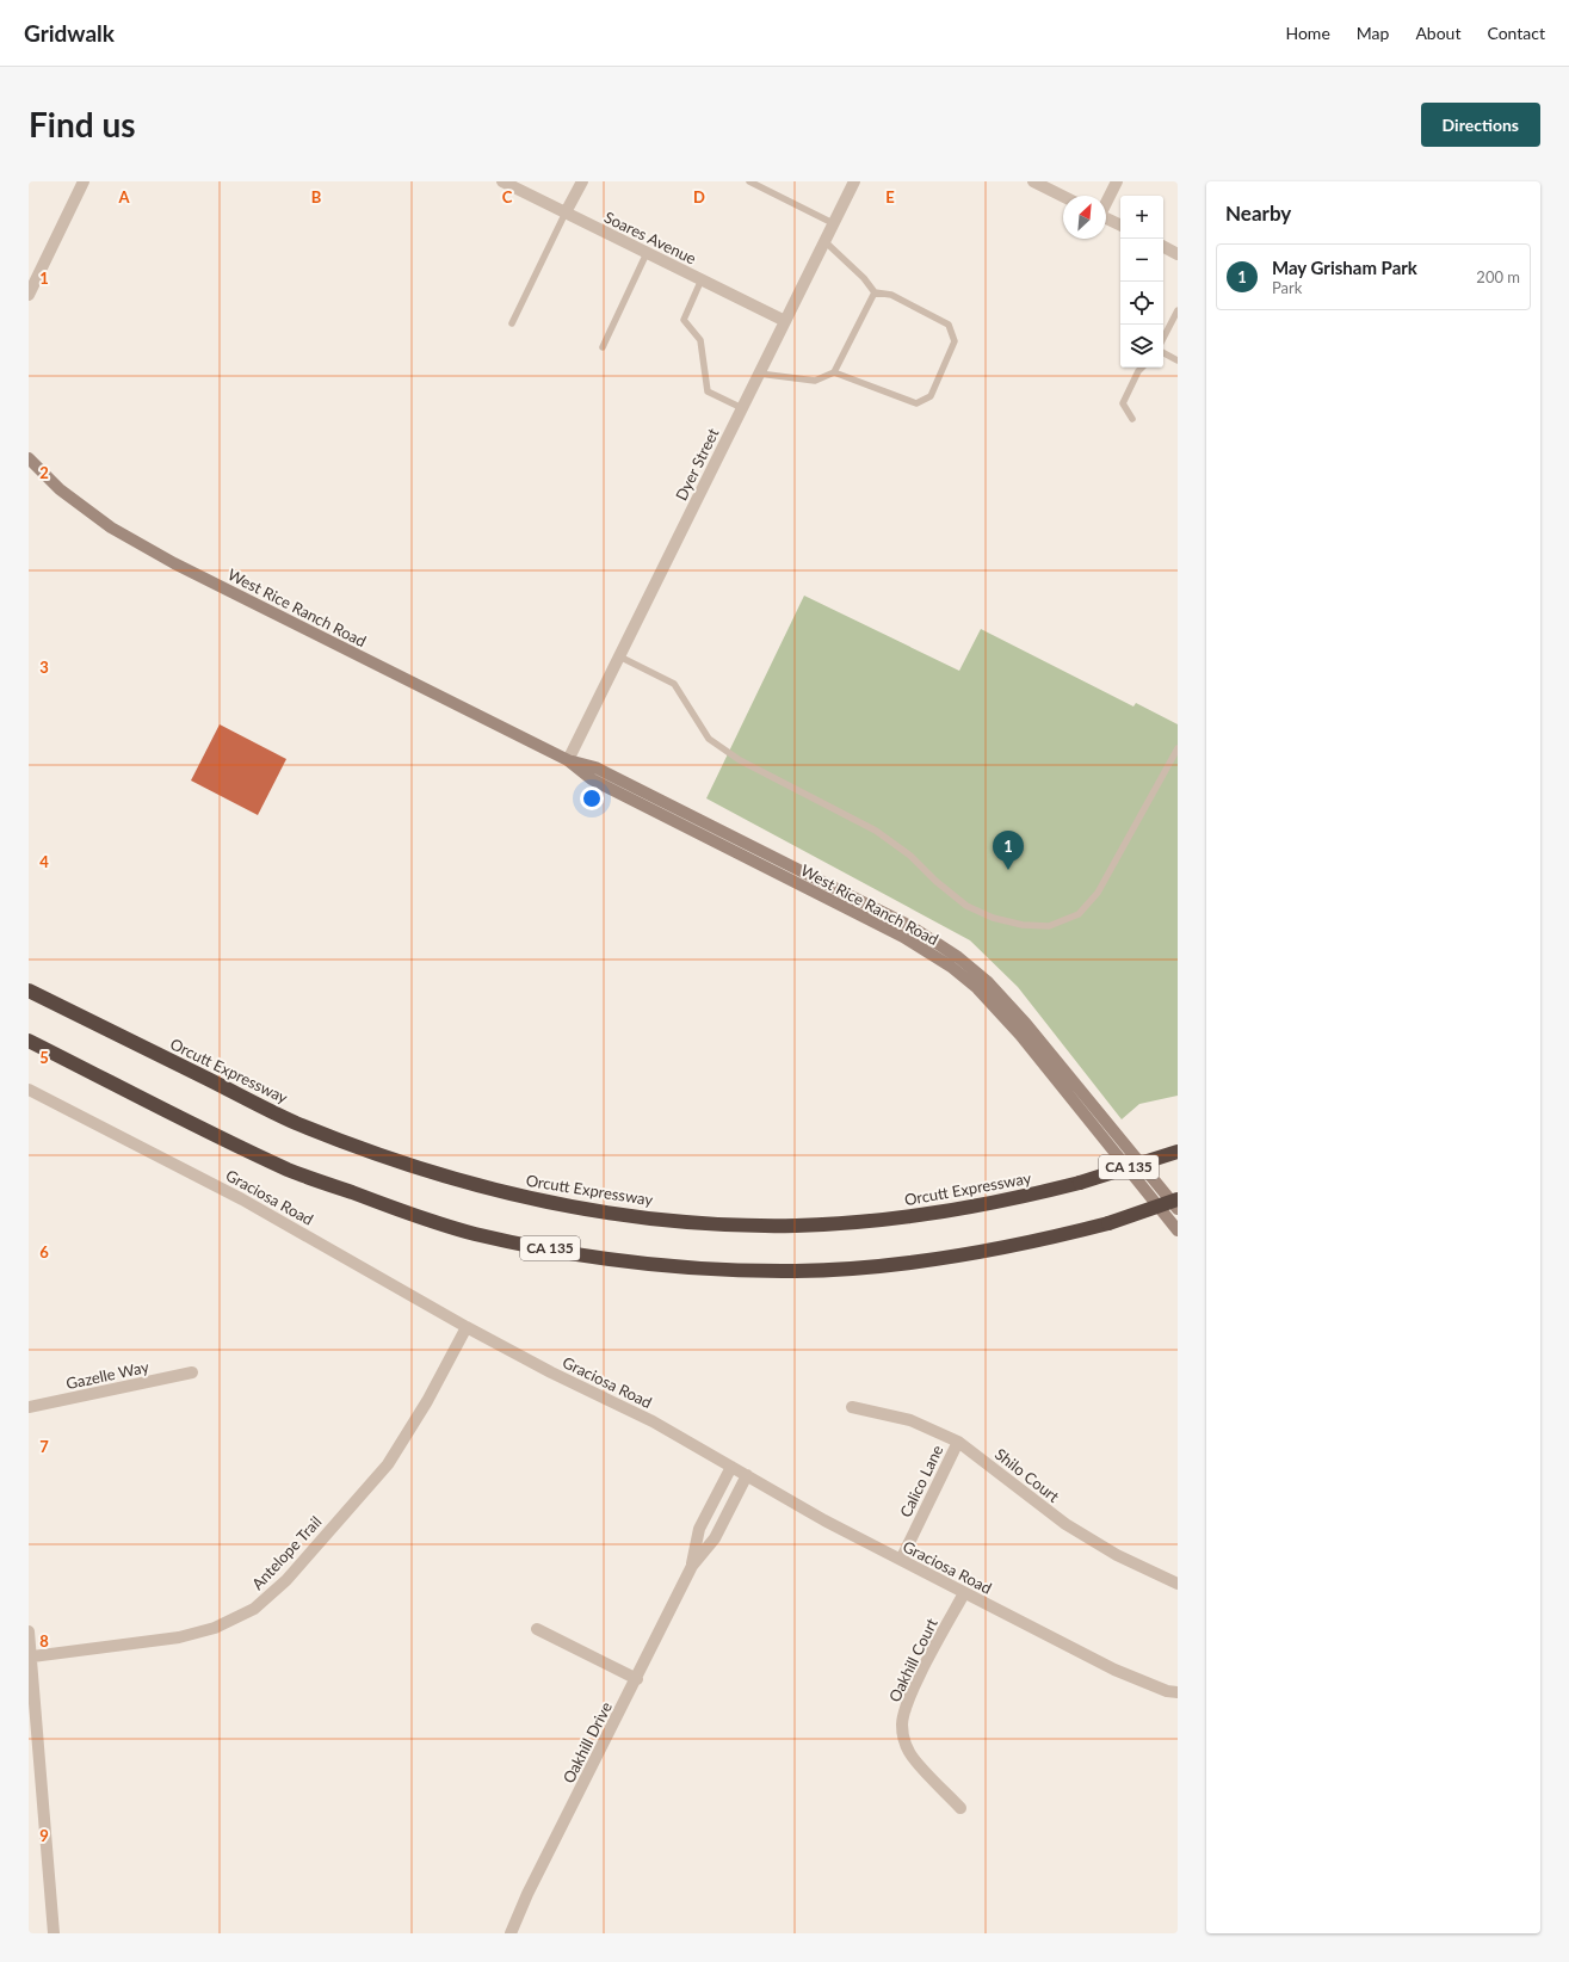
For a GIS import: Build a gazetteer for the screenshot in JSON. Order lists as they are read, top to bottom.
{
  "streets": {
    "highway": ["Orcutt Expressway", "CA 135"],
    "main road": ["West Rice Ranch Road"],
    "street": [
      "Soares Avenue",
      "Dyer Street",
      "Graciosa Road",
      "Gazelle Way",
      "Shilo Court",
      "Calico Lane",
      "Antelope Trail",
      "Oakhill Court",
      "Oakhill Drive"
    ]
  },
  "crossings": [
    ["Soares Avenue", "Dyer Street"],
    ["Dyer Street", "West Rice Ranch Road"],
    ["Graciosa Road", "Calico Lane"],
    ["Graciosa Road", "Antelope Trail"],
    ["Graciosa Road", "Oakhill Court"],
    ["Graciosa Road", "Oakhill Drive"],
    ["Shilo Court", "Calico Lane"]
  ],
  "north": "top right",
  "page": {
    "header": "Gridwalk",
    "nav": [
      "Home",
      "Map",
      "About",
      "Contact"
    ],
    "buttons": "Directions",
    "title": "Find us",
    "heading": "Nearby",
    "map_buttons": ["+", "−"],
    "list": [
      {
        "mark": "1",
        "name": "May Grisham Park",
        "note": "Park",
        "value": "200 m"
      }
    ],
    "pins": "1"
  },
  "grid": {
    "columns": [
      "A",
      "B",
      "C",
      "D",
      "E"
    ],
    "rows": [
      "1",
      "2",
      "3",
      "4",
      "5",
      "6",
      "7",
      "8",
      "9"
    ]
  }
}
